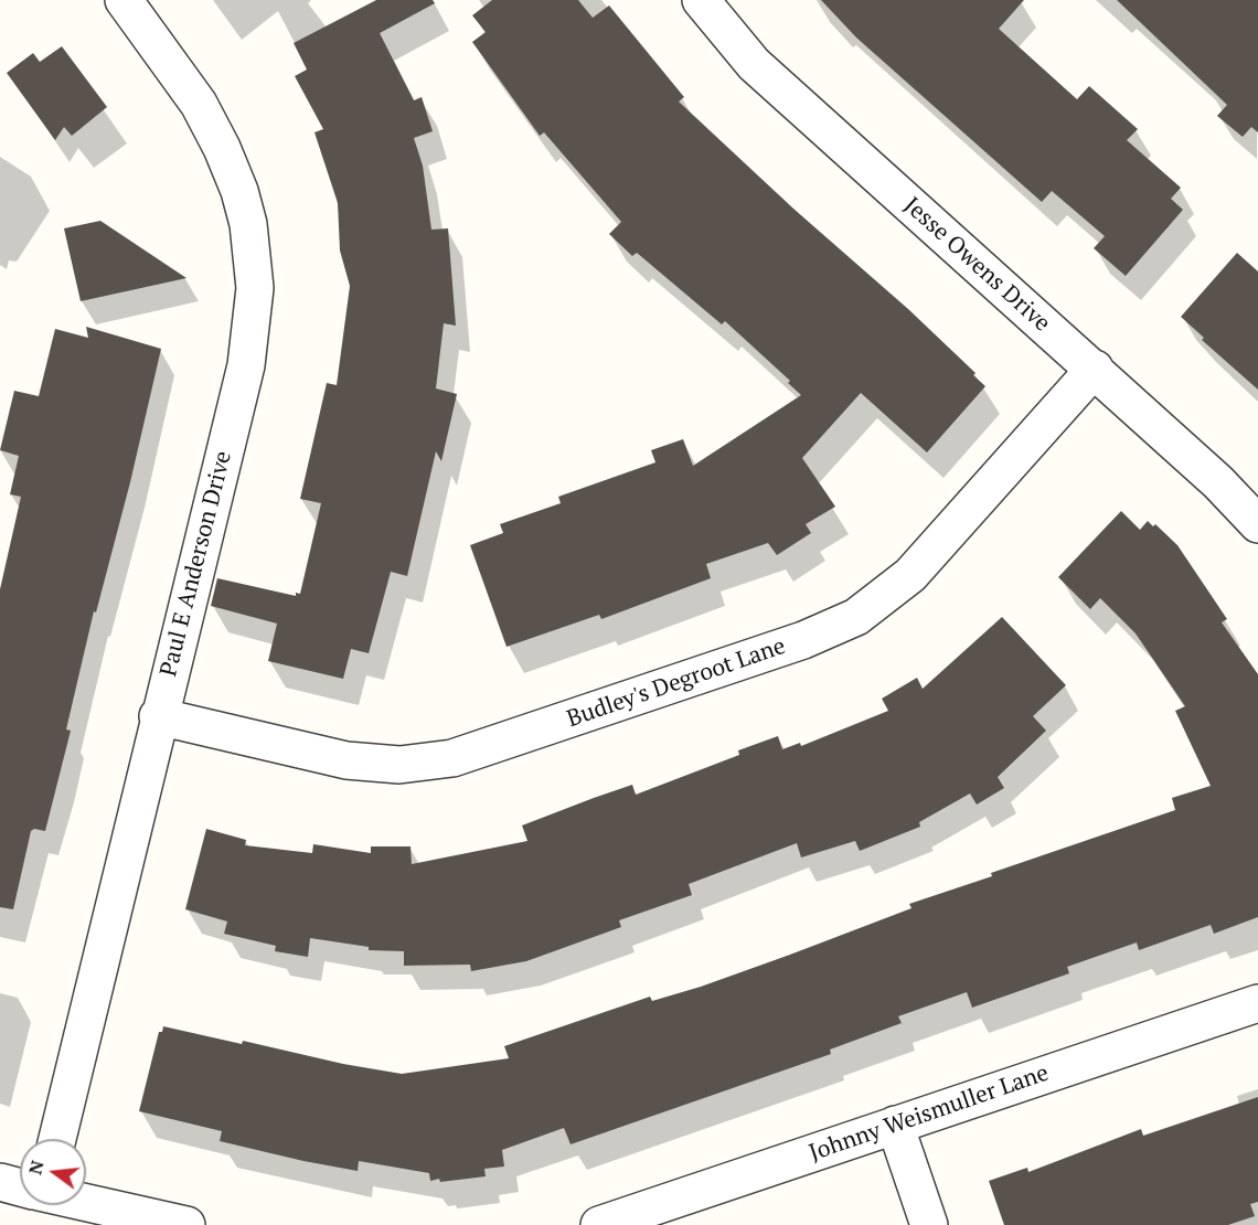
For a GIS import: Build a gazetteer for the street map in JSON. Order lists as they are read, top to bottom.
{
  "streets": {
    "street": [
      "Jesse Owens Drive",
      "Paul E Anderson Drive",
      "Budley's Degroot Lane",
      "Johnny Weismuller Lane"
    ]
  },
  "crossings": [
    ["Jesse Owens Drive", "Budley's Degroot Lane"],
    ["Paul E Anderson Drive", "Budley's Degroot Lane"]
  ],
  "north": "left"
}
